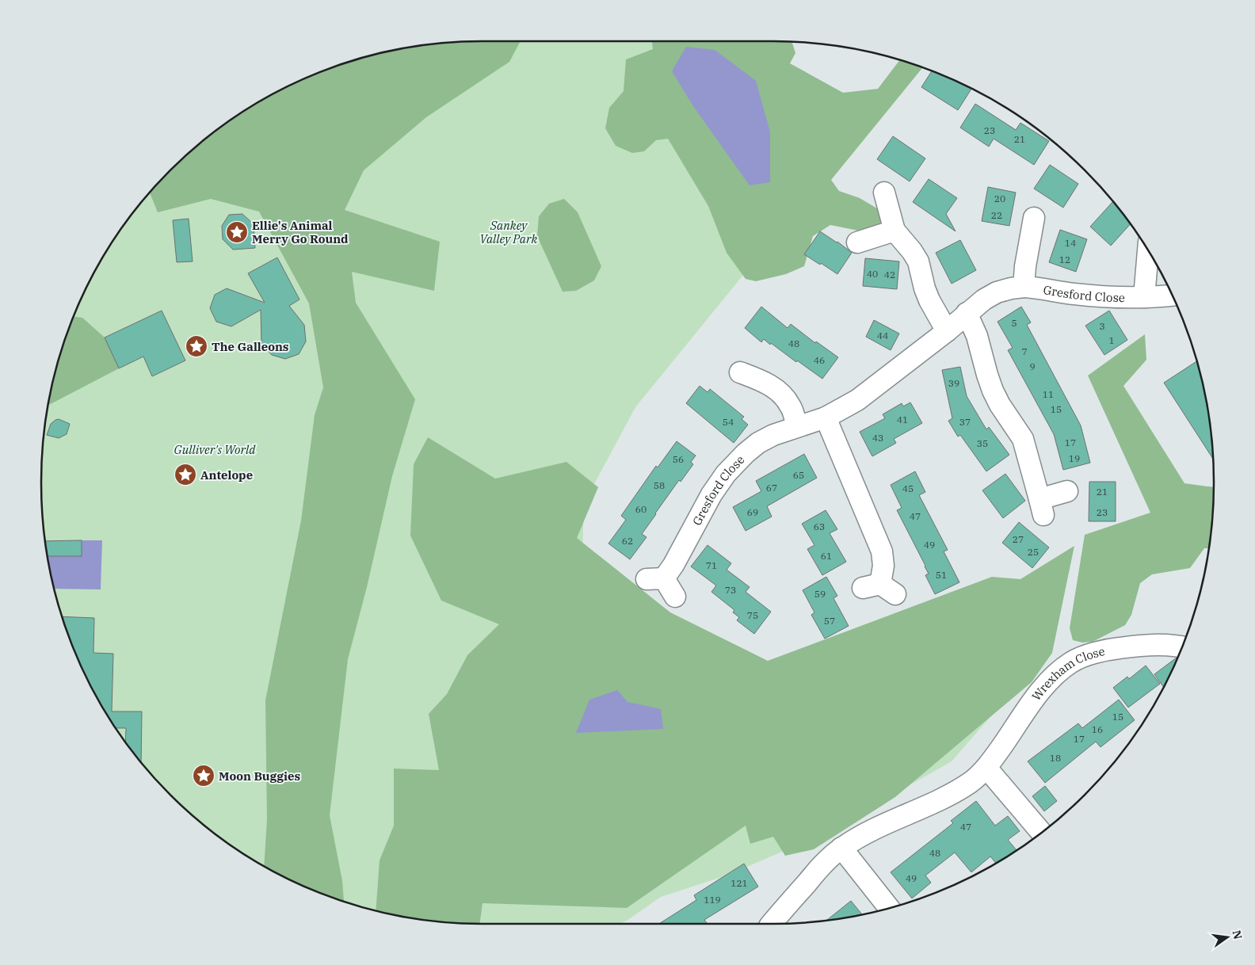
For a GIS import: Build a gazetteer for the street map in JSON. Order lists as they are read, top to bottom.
{
  "streets": {
    "street": ["Gresford Close", "Wrexham Close"]
  },
  "parks": ["Sankey Valley Park", "Gulliver's World"],
  "places": {
    "place": [
      "Ellie's Animal Merry Go Round",
      "The Galleons",
      "Antelope",
      "Moon Buggies"
    ]
  },
  "house_numbers": [
    "23",
    "21",
    "20",
    "22",
    "14",
    "12",
    "40",
    "42",
    "5",
    "3",
    "44",
    "1",
    "48",
    "7",
    "46",
    "9",
    "39",
    "11",
    "15",
    "41",
    "54",
    "37",
    "43",
    "17",
    "35",
    "19",
    "56",
    "65",
    "58",
    "67",
    "45",
    "21",
    "60",
    "69",
    "23",
    "47",
    "63",
    "27",
    "62",
    "49",
    "25",
    "61",
    "71",
    "51",
    "73",
    "59",
    "75",
    "57",
    "15",
    "16",
    "17",
    "18",
    "47",
    "48",
    "49",
    "121",
    "119"
  ],
  "north": "right"
}
